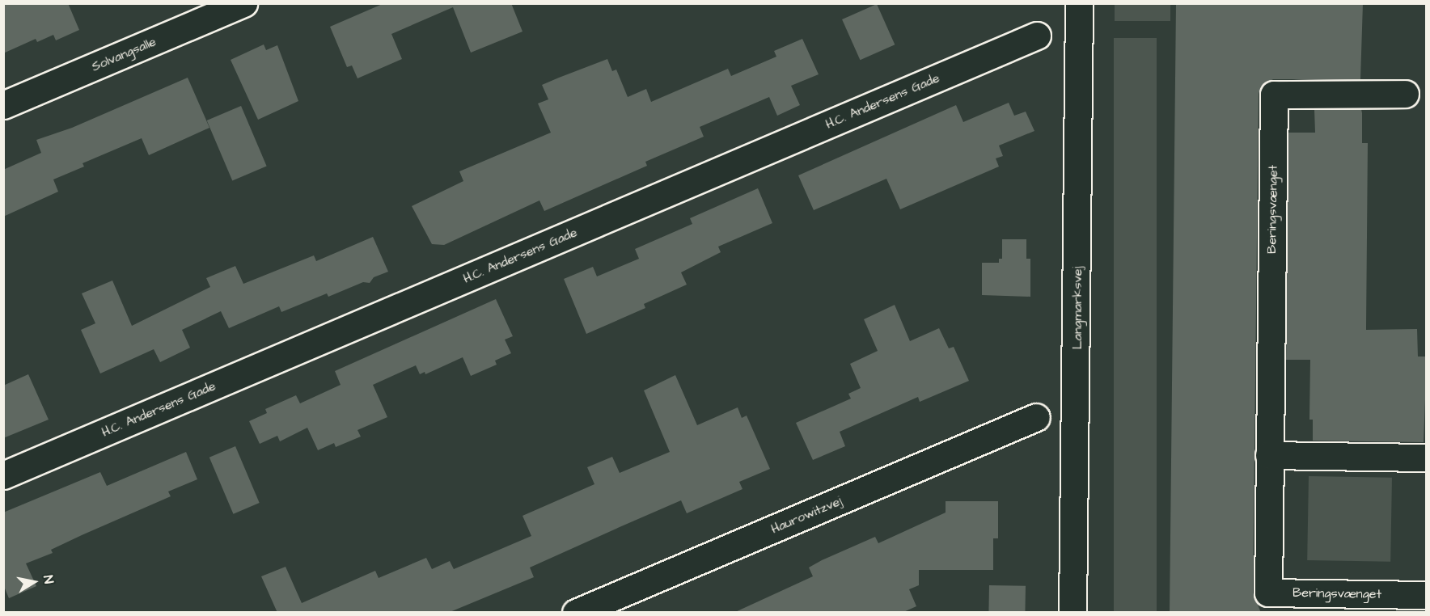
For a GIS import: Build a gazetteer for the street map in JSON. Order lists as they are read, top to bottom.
{
  "streets": {
    "street": [
      "Solvangsalle",
      "H.C. Andersens Gade",
      "Beringsvænget",
      "Langmarksvej",
      "Haurowitzvej"
    ]
  },
  "north": "right"
}
